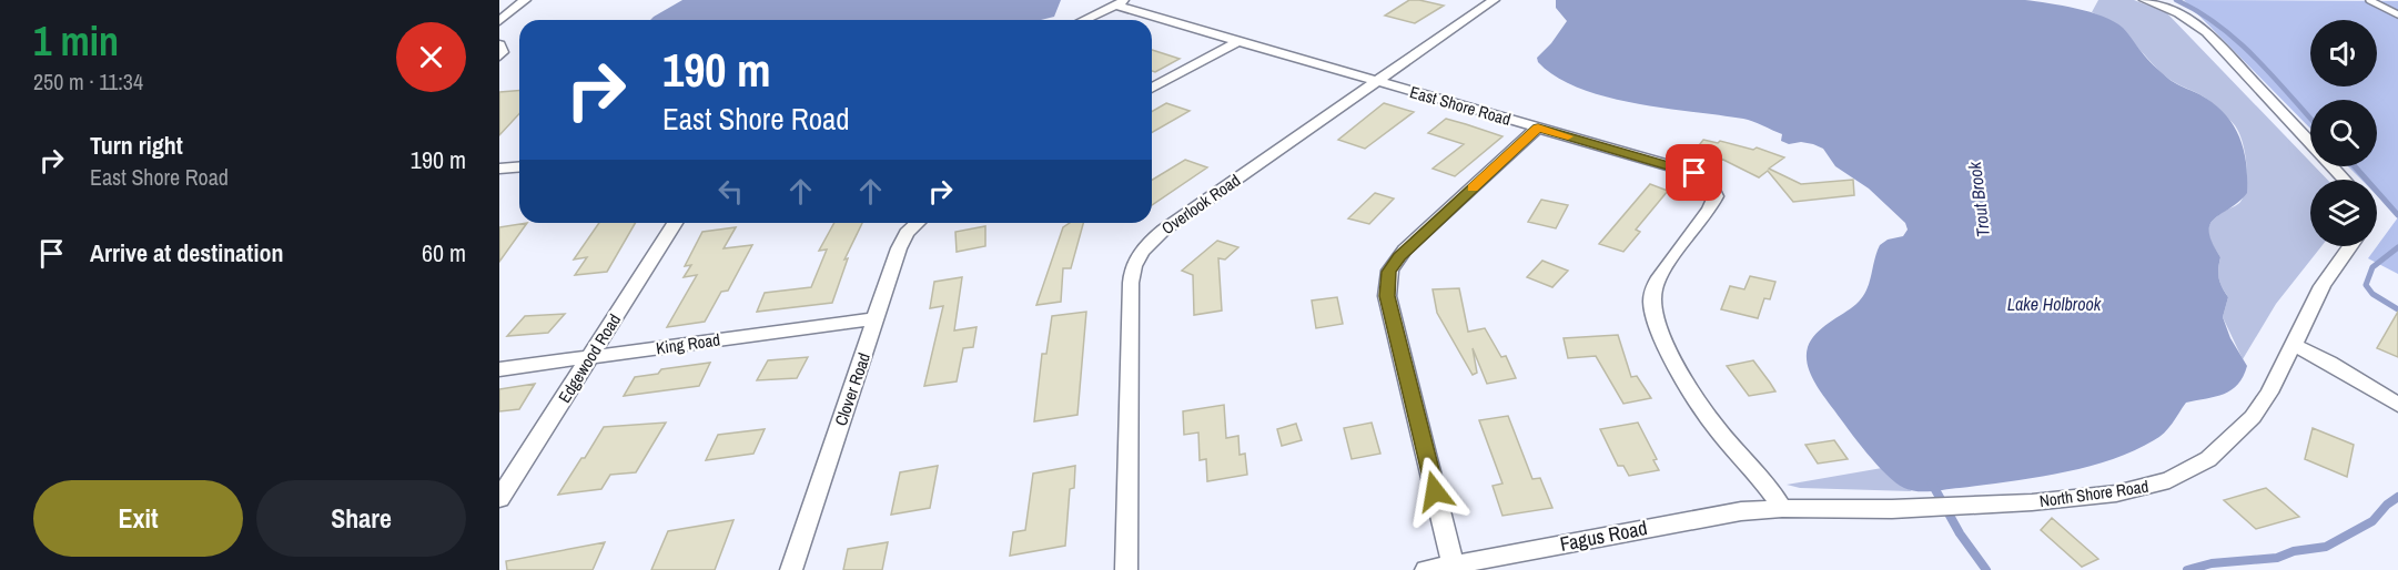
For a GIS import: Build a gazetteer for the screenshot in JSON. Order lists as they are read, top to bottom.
{
  "streets": {
    "street": [
      "East Shore Road",
      "Overlook Road",
      "King Road",
      "Edgewood Road",
      "Clover Road",
      "North Shore Road",
      "Fagus Road"
    ]
  },
  "crossings": [
    ["East Shore Road", "Overlook Road"],
    ["East Shore Road", "North Shore Road"],
    ["East Shore Road", "Fagus Road"],
    ["King Road", "Edgewood Road"],
    ["King Road", "Clover Road"],
    ["North Shore Road", "Fagus Road"]
  ],
  "water": ["Trout Brook", "Lake Holbrook"],
  "page": {
    "heading": ["1 min", "250 m · 11:34"],
    "turn": ["190 m", "East Shore Road"],
    "list": [
      {
        "name": "Turn right",
        "note": "East Shore Road",
        "value": "190 m"
      },
      {
        "name": "Arrive at destination",
        "value": "60 m"
      }
    ],
    "buttons": ["Exit", "Share"]
  }
}
